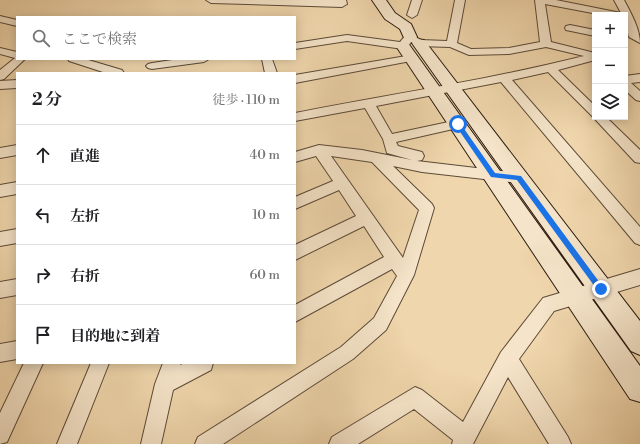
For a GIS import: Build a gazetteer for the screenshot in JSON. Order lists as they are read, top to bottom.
{
  "page": {
    "map_buttons": ["+", "−"],
    "search": "ここで検索",
    "heading": ["2 分", "徒歩 · 110 m"],
    "list": [
      ["直進", "40 m"],
      ["左折", "10 m"],
      ["右折", "60 m"],
      "目的地に到着"
    ]
  }
}
